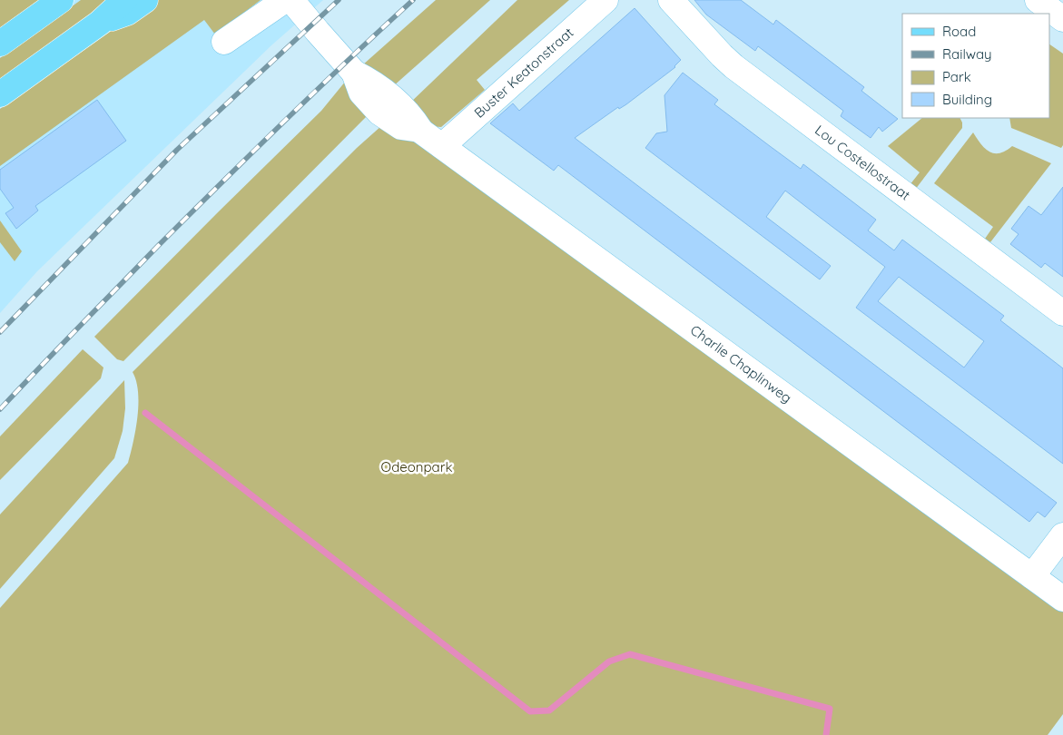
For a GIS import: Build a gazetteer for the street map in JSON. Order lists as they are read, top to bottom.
{
  "streets": {
    "street": ["Buster Keatonstraat", "Lou Costellostraat", "Charlie Chaplinweg"]
  },
  "crossings": [
    ["Buster Keatonstraat", "Charlie Chaplinweg"]
  ],
  "parks": ["Odeonpark"],
  "legend": [
    "Road",
    "Railway",
    "Park",
    "Building"
  ]
}
